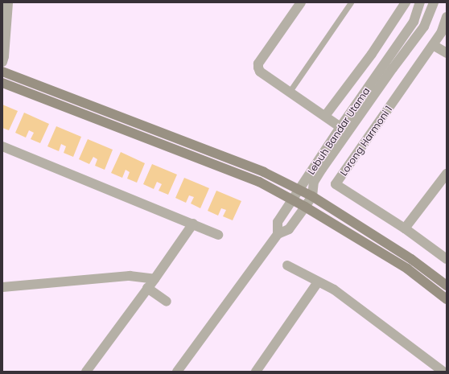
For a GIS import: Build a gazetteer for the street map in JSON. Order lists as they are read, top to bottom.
{
  "streets": {
    "street": ["Lebuh Bandar Utama", "Lorong Harmoni 1"]
  }
}
